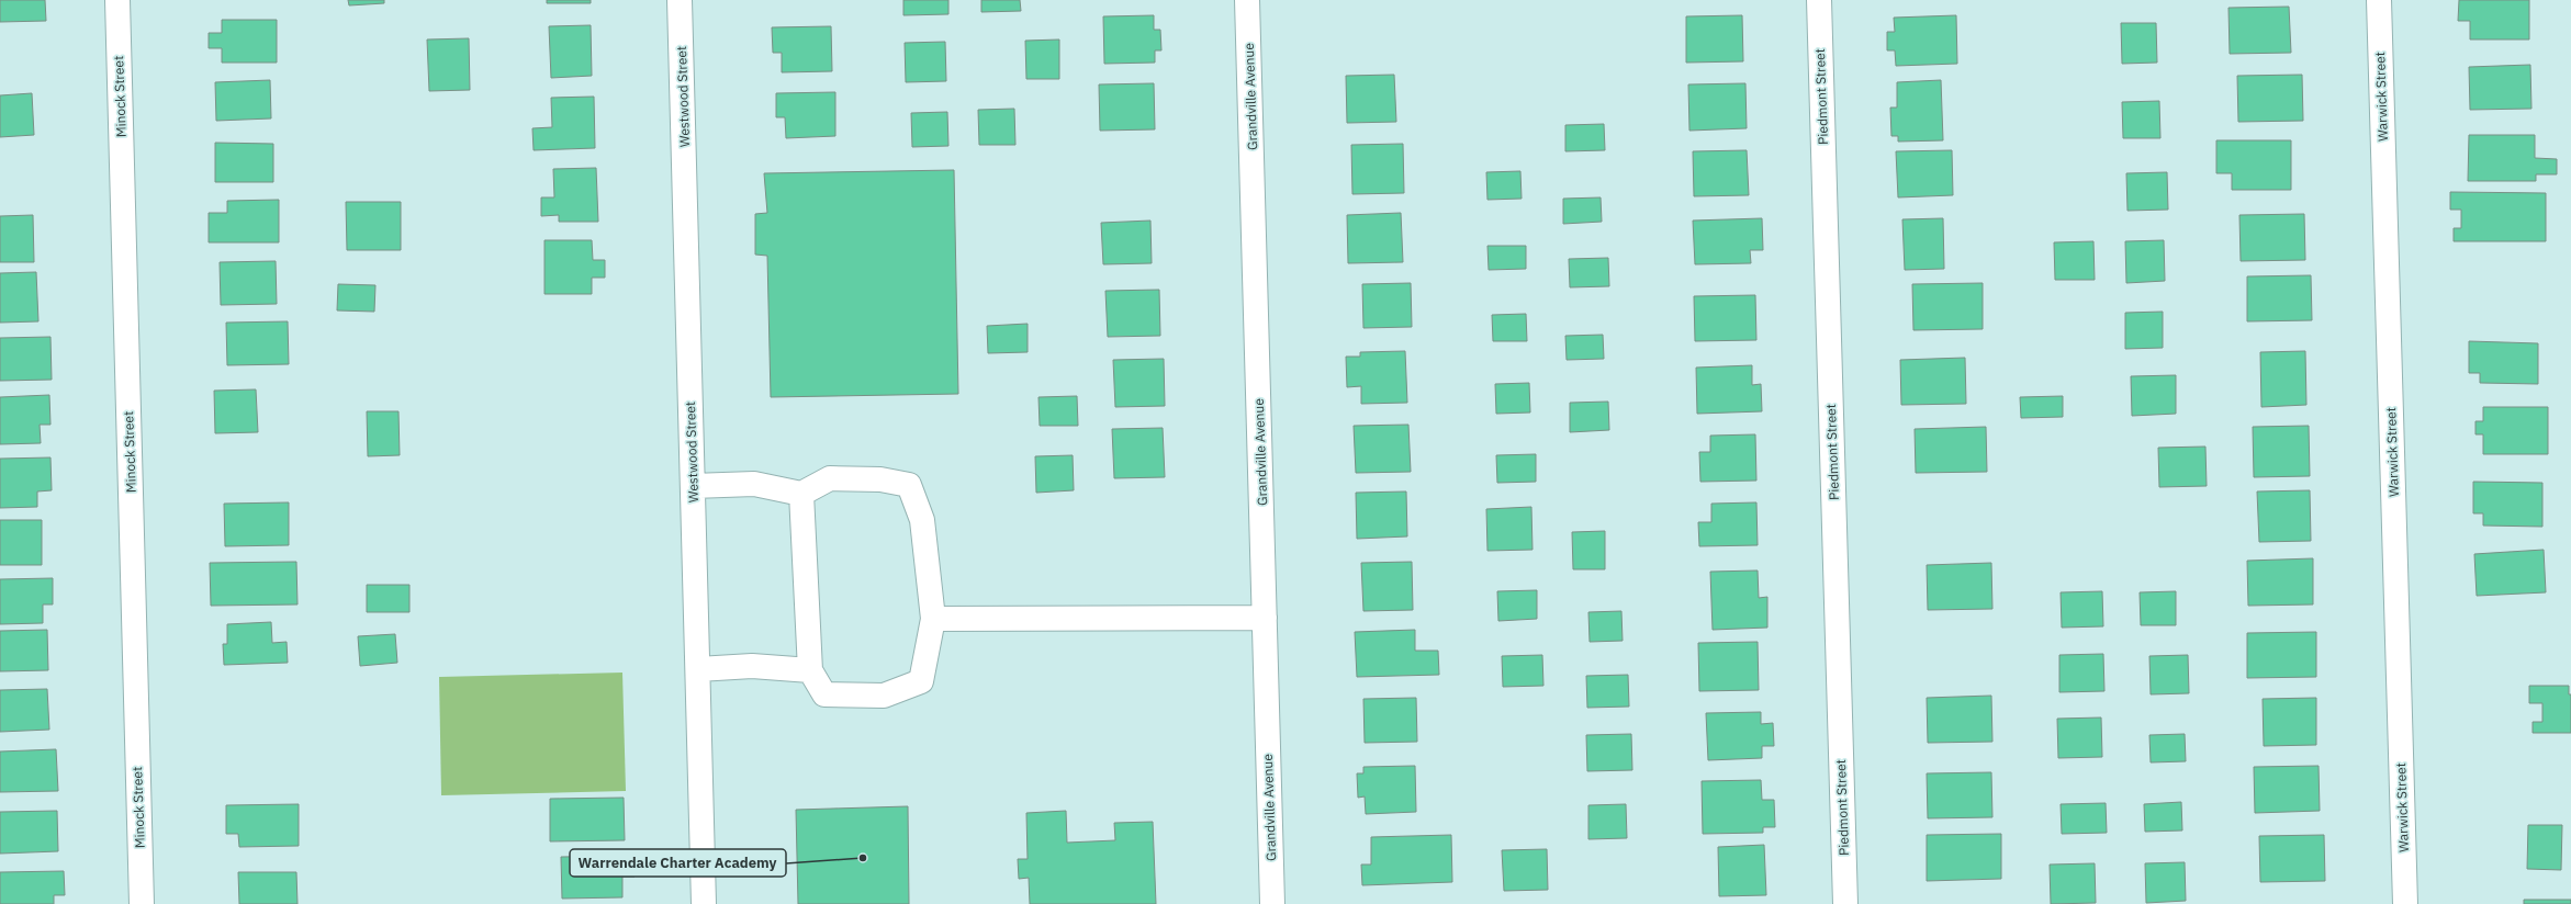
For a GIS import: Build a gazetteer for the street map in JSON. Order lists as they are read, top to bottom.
{
  "streets": {
    "street": [
      "Minock Street",
      "Westwood Street",
      "Grandville Avenue",
      "Piedmont Street",
      "Warwick Street"
    ]
  },
  "places": ["Warrendale Charter Academy"]
}
